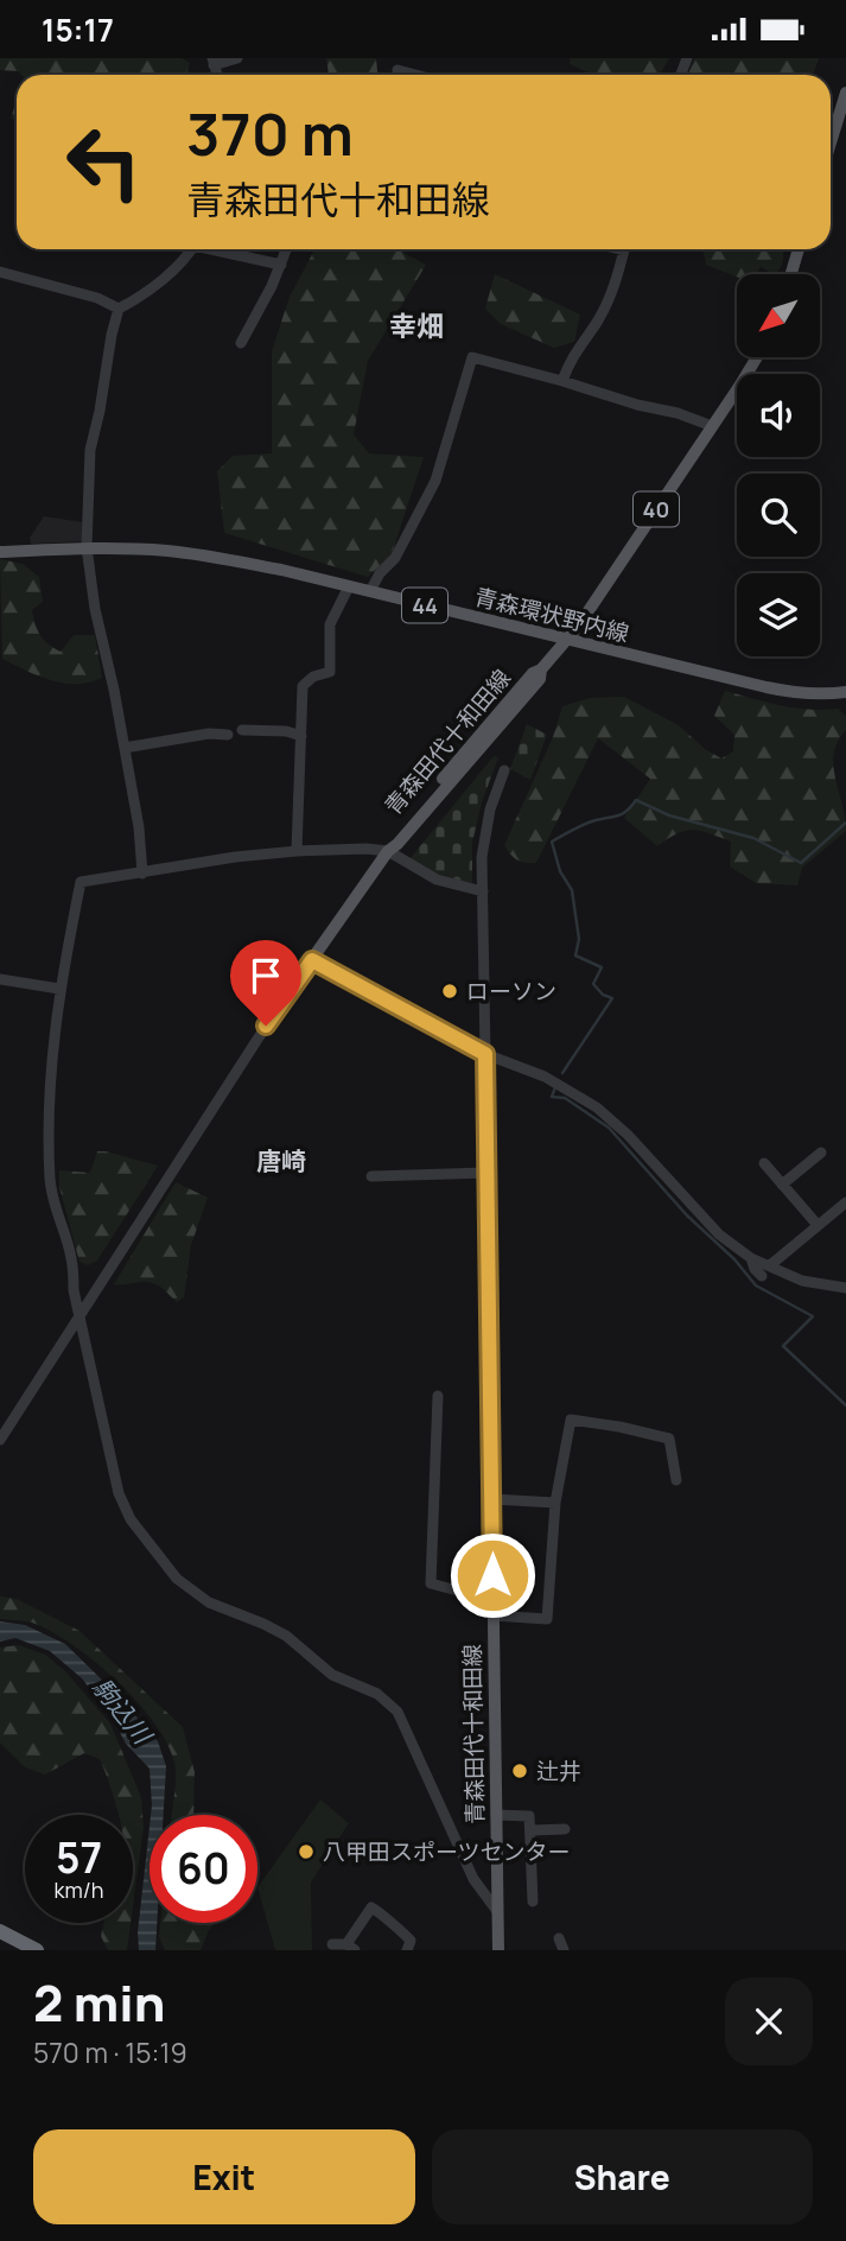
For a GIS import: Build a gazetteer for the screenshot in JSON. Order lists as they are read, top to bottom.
{
  "streets": {
    "main road": [
      "40",
      "44",
      "青森環状野内線",
      "青森田代十和田線"
    ]
  },
  "crossings": [
    ["青森環状野内線", "青森田代十和田線"]
  ],
  "districts": ["幸畑", "唐崎"],
  "water": ["駒込川"],
  "places": ["ローソン", "辻井", "八甲田スポーツセンター"],
  "north": "bottom left",
  "page": {
    "status": "15:17",
    "turn": ["370 m", "青森田代十和田線"],
    "speed": "57 km/h",
    "limit": "60",
    "heading": ["2 min", "570 m · 15:19"],
    "buttons": ["Exit", "Share"]
  }
}
